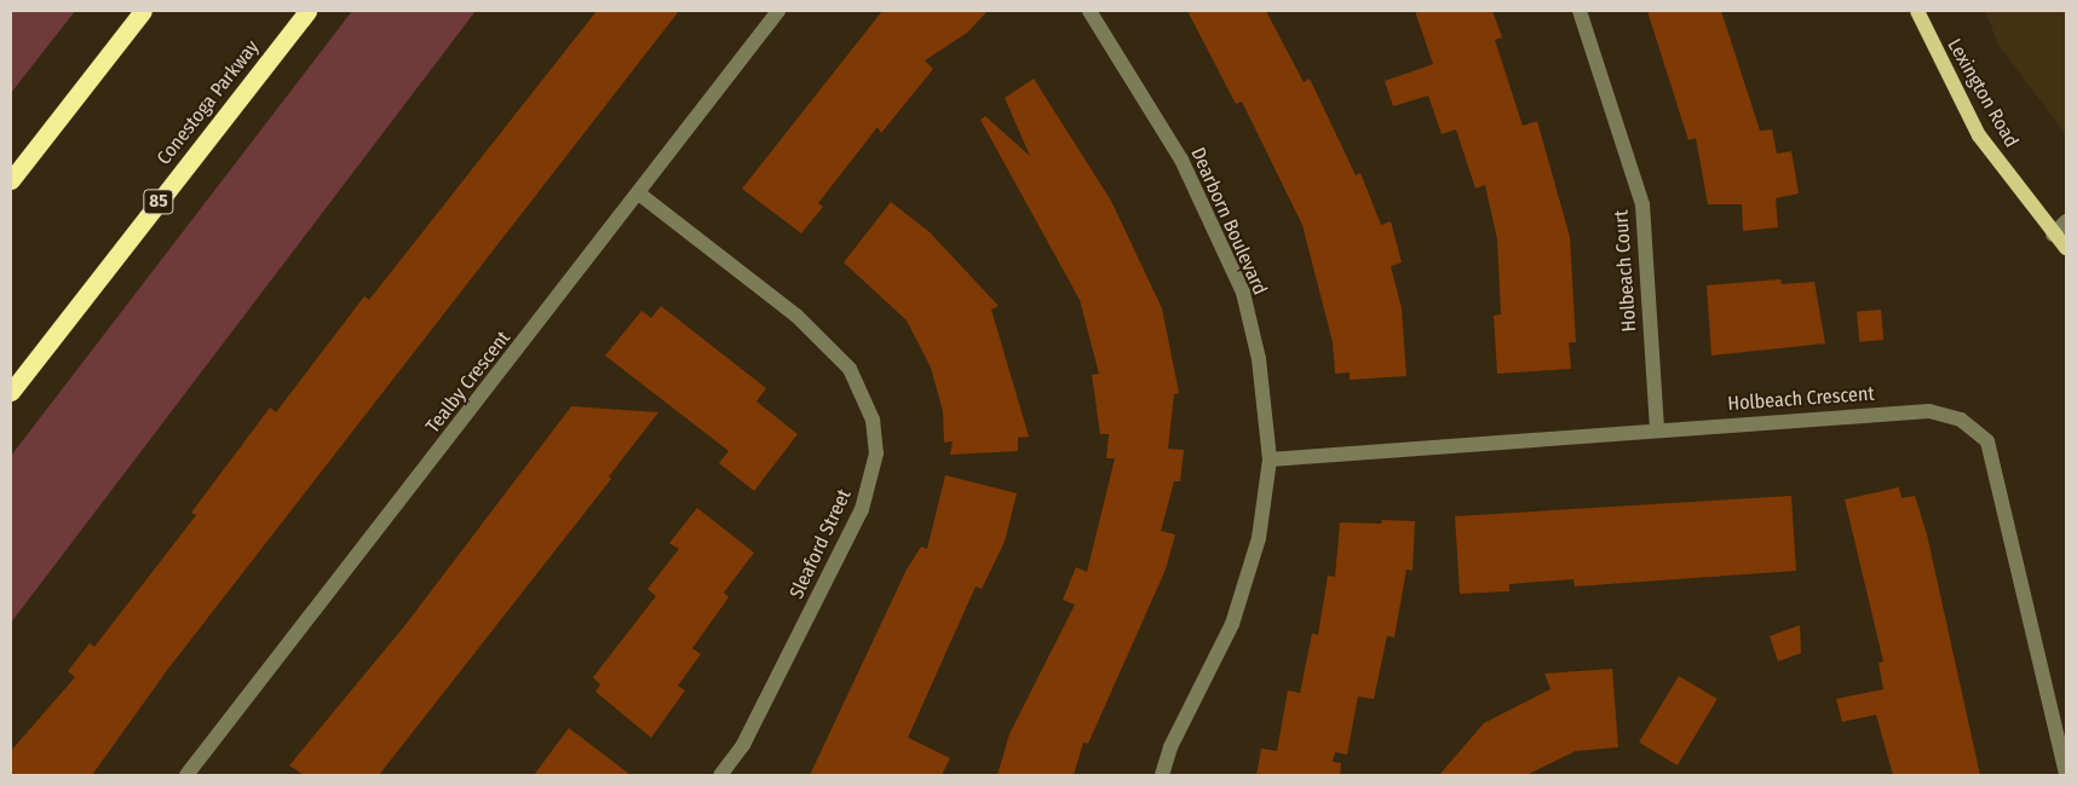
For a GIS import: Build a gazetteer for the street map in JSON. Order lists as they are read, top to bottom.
{
  "streets": {
    "highway": ["Conestoga Parkway", "85"],
    "main road": ["Lexington Road"],
    "street": [
      "Dearborn Boulevard",
      "Holbeach Court",
      "Tealby Crescent",
      "Holbeach Crescent",
      "Sleaford Street"
    ]
  },
  "crossings": [
    ["Dearborn Boulevard", "Holbeach Crescent"],
    ["Holbeach Court", "Holbeach Crescent"],
    ["Tealby Crescent", "Sleaford Street"]
  ]
}
